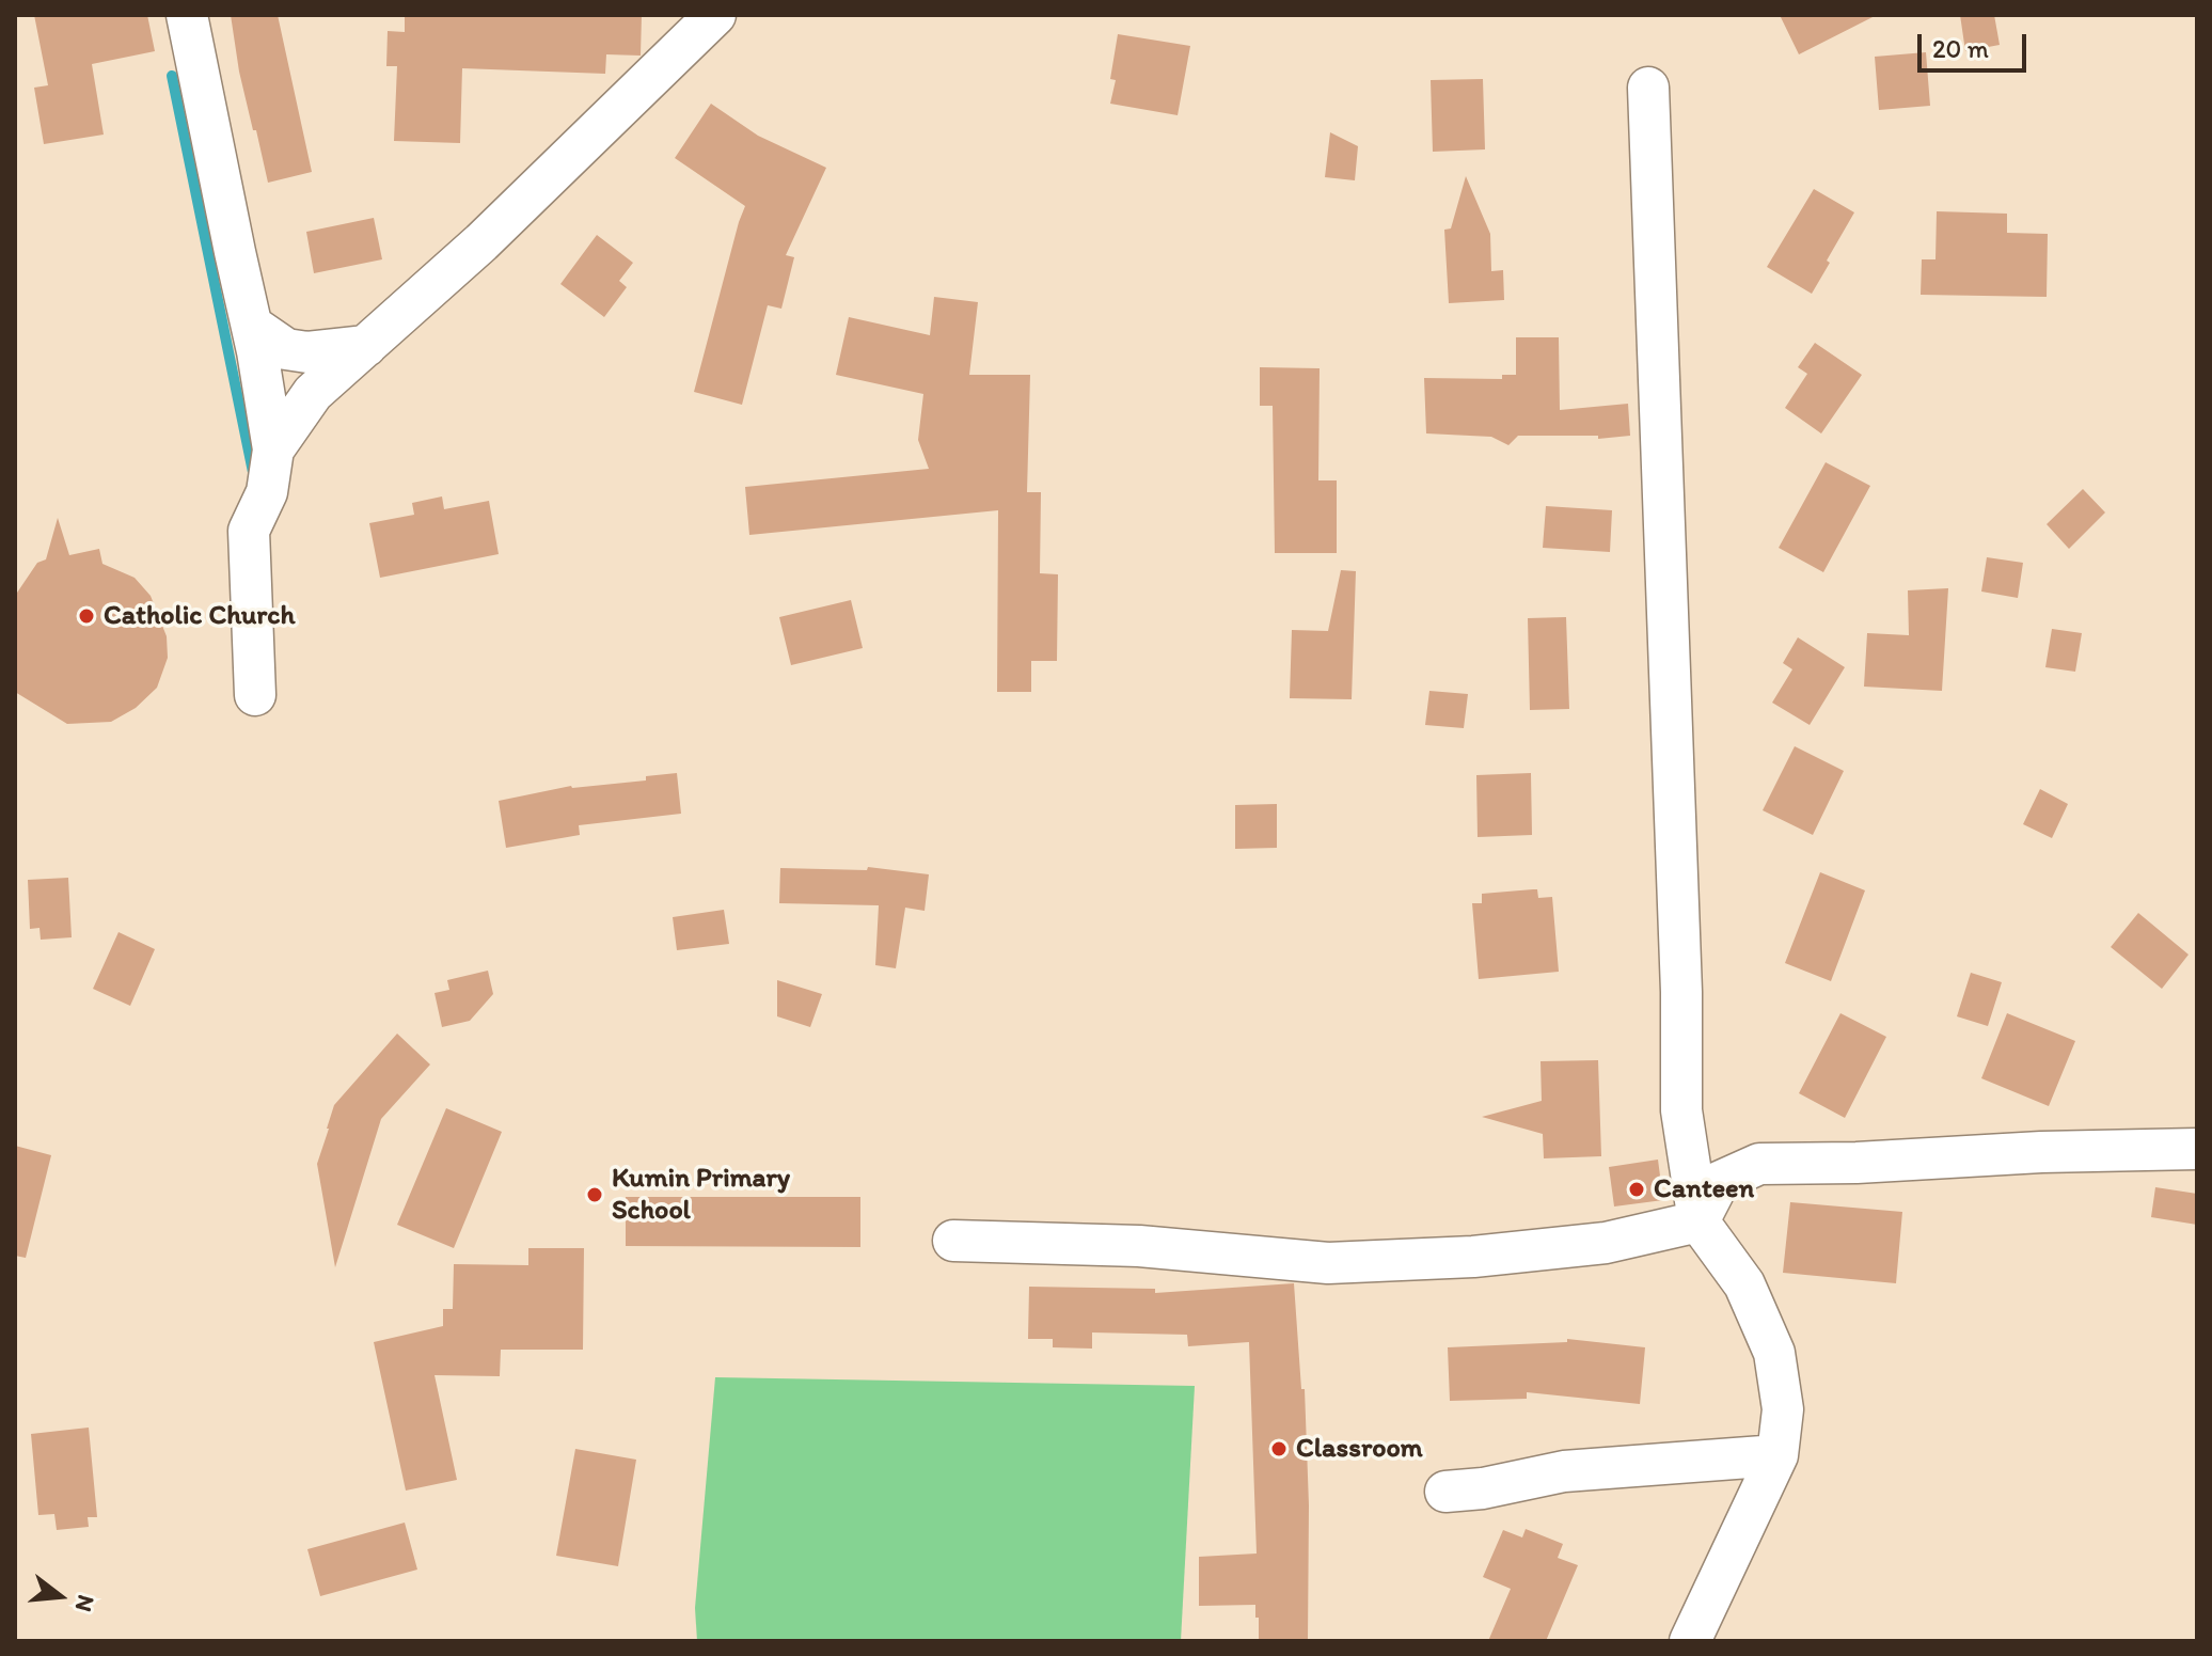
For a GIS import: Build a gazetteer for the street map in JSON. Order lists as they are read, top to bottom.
{
  "places": [
    "Catholic Church",
    "Canteen",
    "Kumin Primary School",
    "Classroom"
  ],
  "scale_bar": "20 m",
  "north": "right"
}
